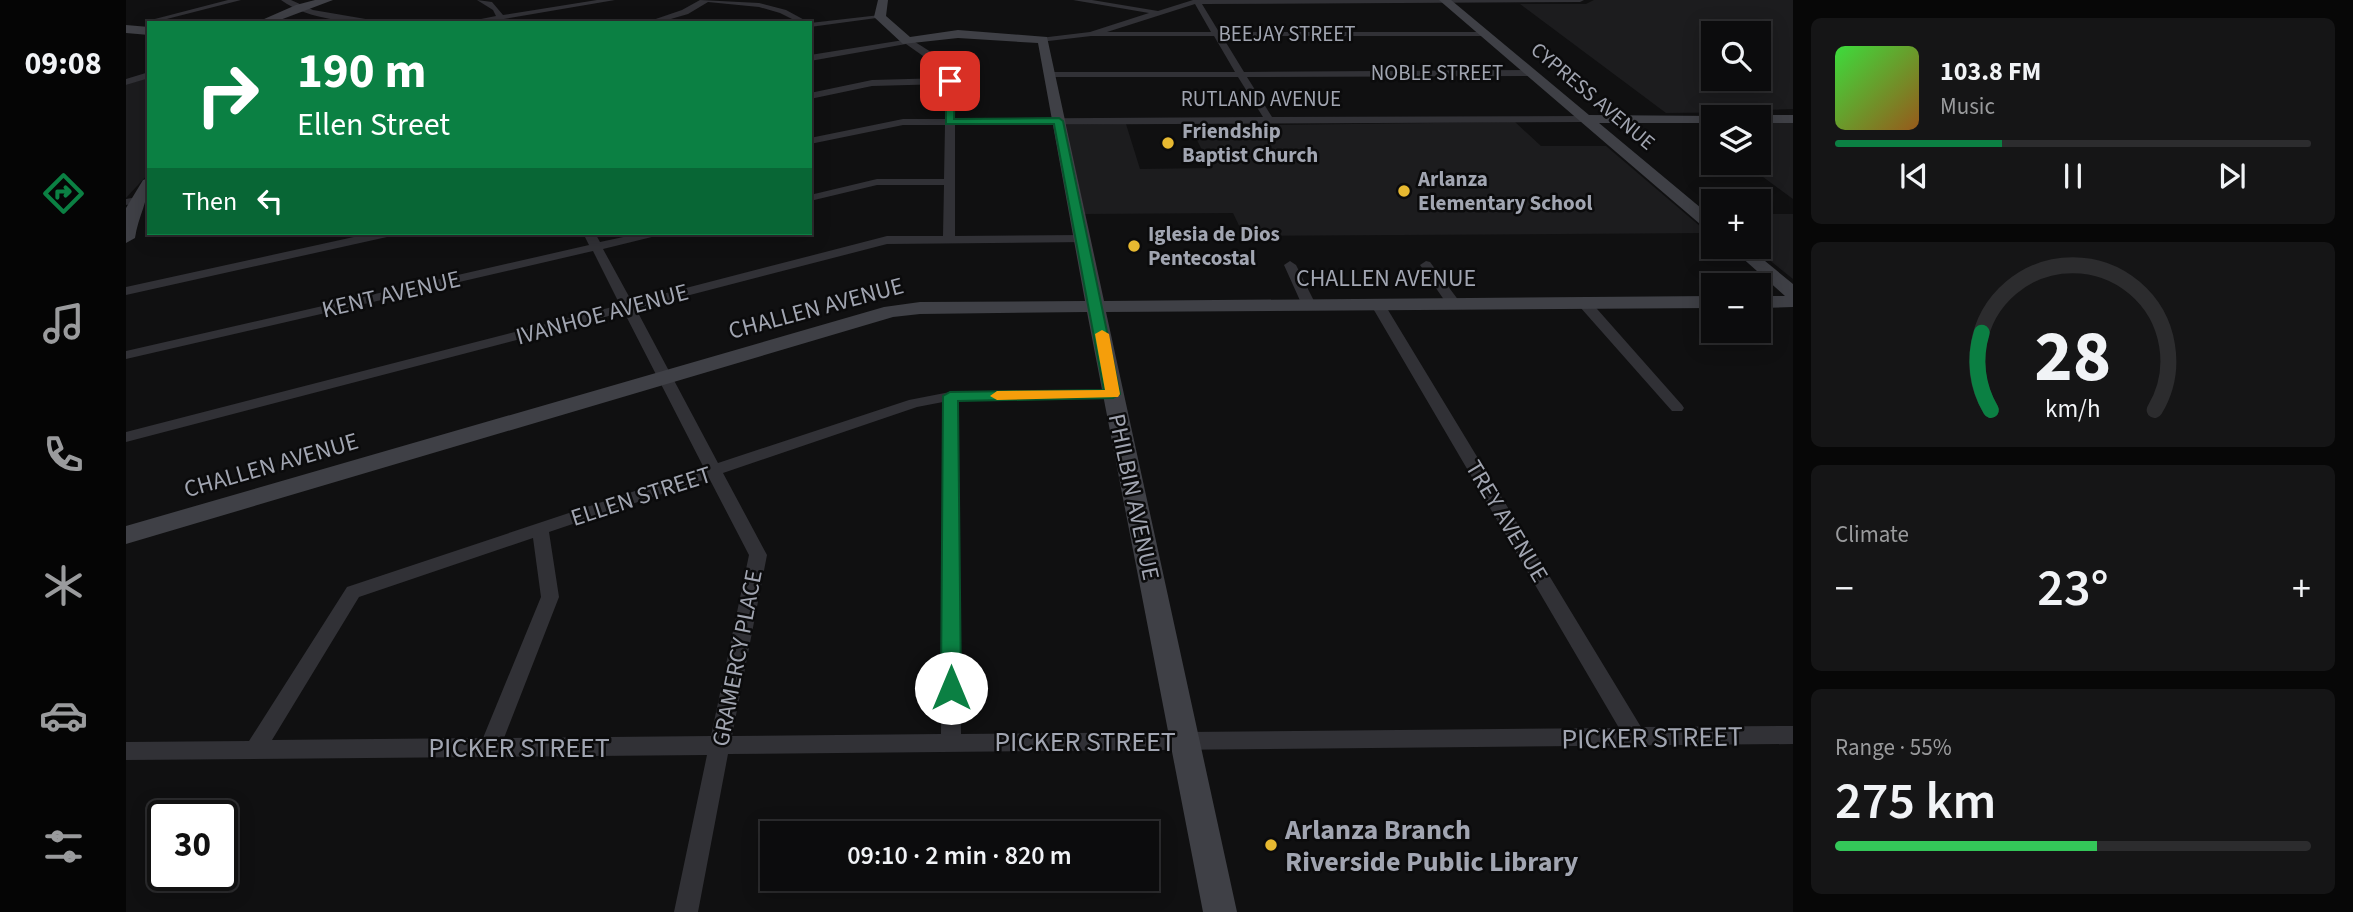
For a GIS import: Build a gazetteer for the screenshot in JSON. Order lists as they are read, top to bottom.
{
  "streets": {
    "street": [
      "BEEJAY STREET",
      "NOBLE STREET",
      "CYPRESS AVENUE",
      "RUTLAND AVENUE",
      "CHALLEN AVENUE",
      "KENT AVENUE",
      "IVANHOE AVENUE",
      "ELLEN STREET",
      "PHILBIN AVENUE",
      "TREY AVENUE",
      "GRAMERCY PLACE",
      "PICKER STREET"
    ]
  },
  "crossings": [
    ["BEEJAY STREET", "CYPRESS AVENUE"],
    ["NOBLE STREET", "CYPRESS AVENUE"],
    ["NOBLE STREET", "PHILBIN AVENUE"],
    ["CYPRESS AVENUE", "RUTLAND AVENUE"],
    ["RUTLAND AVENUE", "PHILBIN AVENUE"],
    ["CHALLEN AVENUE", "PHILBIN AVENUE"],
    ["CHALLEN AVENUE", "TREY AVENUE"],
    ["CHALLEN AVENUE", "GRAMERCY PLACE"],
    ["KENT AVENUE", "GRAMERCY PLACE"],
    ["IVANHOE AVENUE", "PHILBIN AVENUE"],
    ["IVANHOE AVENUE", "GRAMERCY PLACE"],
    ["ELLEN STREET", "PHILBIN AVENUE"],
    ["ELLEN STREET", "GRAMERCY PLACE"],
    ["ELLEN STREET", "PICKER STREET"],
    ["PHILBIN AVENUE", "PICKER STREET"],
    ["TREY AVENUE", "PICKER STREET"],
    ["GRAMERCY PLACE", "PICKER STREET"]
  ],
  "places": [
    "Friendship Baptist Church",
    "Arlanza Elementary School",
    "Iglesia de Dios Pentecostal",
    "Arlanza Branch Riverside Public Library"
  ],
  "page": {
    "tabs": "09:08",
    "map_buttons": ["+", "−"],
    "turn": ["190 m", "Ellen Street"],
    "song": ["103.8 FM", "Music"],
    "then": "Then",
    "tile": [
      "Climate",
      ["Range · 55%", "275 km"]
    ],
    "heat": ["−", "23°", "+"],
    "limit": "30",
    "trip": "09:10 · 2 min · 820 m",
    "gauge": ["28", "km/h"]
  }
}
